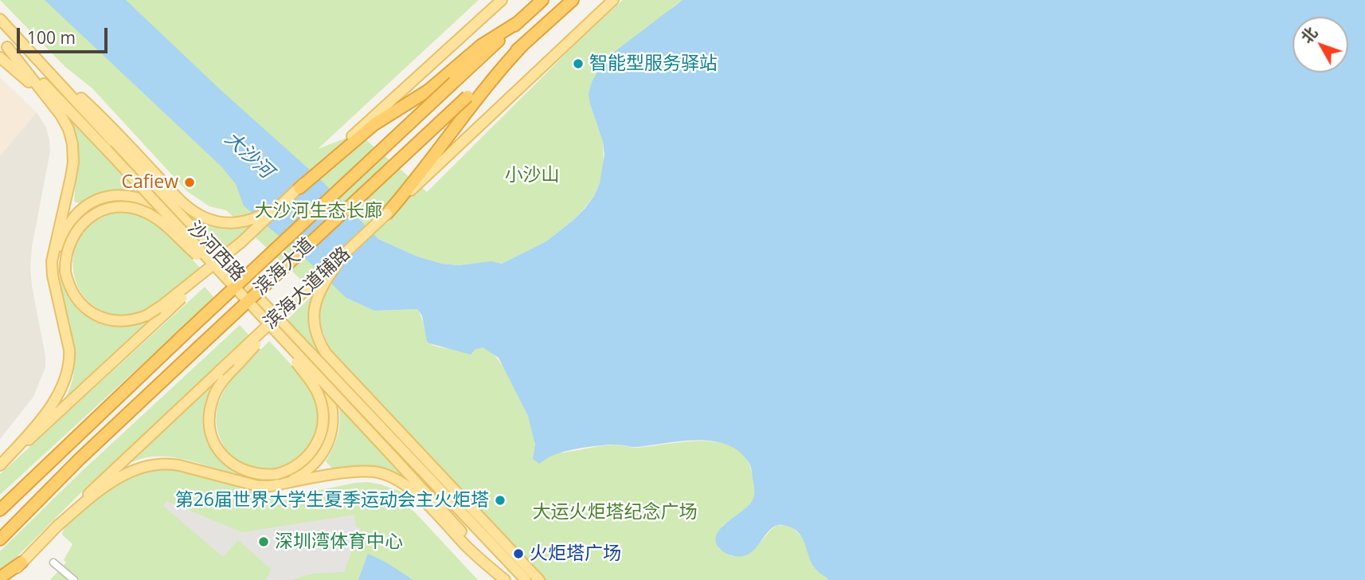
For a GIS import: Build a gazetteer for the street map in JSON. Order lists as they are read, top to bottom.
{
  "streets": {
    "highway": ["滨海大道"],
    "main road": ["沙河西路", "滨海大道辅路"]
  },
  "water": ["大沙河"],
  "parks": ["小沙山", "大沙河生态长廊", "大运火炬塔纪念广场"],
  "places": [
    "智能型服务驿站",
    "Cafiew",
    "第26届世界大学生夏季运动会主火炬塔",
    "深圳湾体育中心",
    "火炬塔广场"
  ],
  "scale_bar": "100 m",
  "north": "top left"
}
